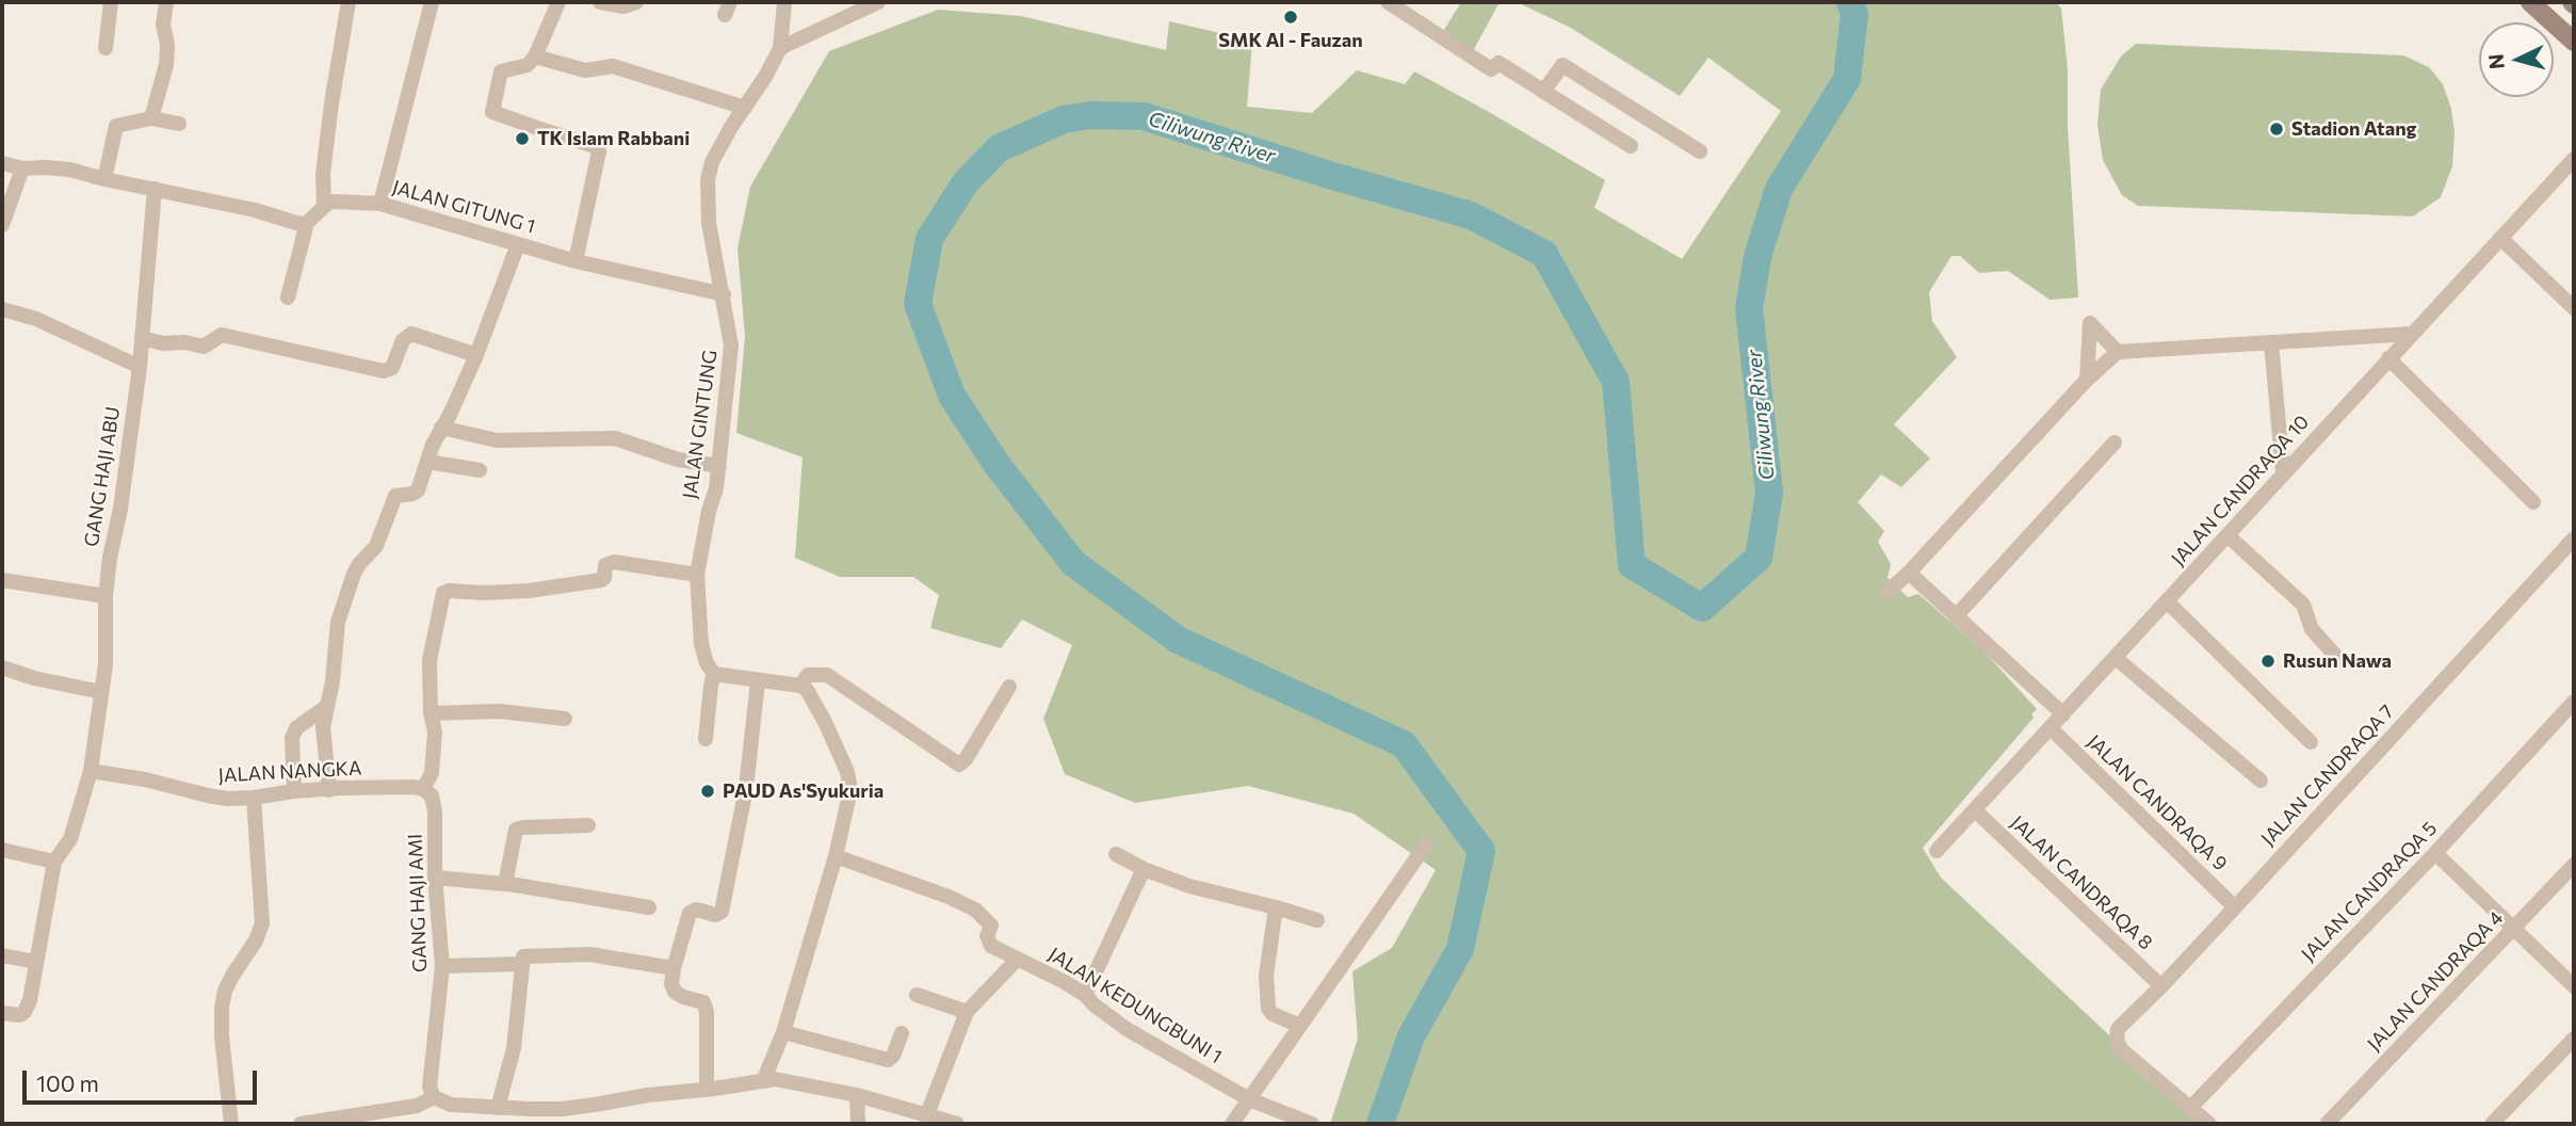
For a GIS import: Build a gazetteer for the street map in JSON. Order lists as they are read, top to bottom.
{
  "streets": {
    "street": [
      "JALAN GITUNG 1",
      "JALAN GINTUNG",
      "GANG HAJI ABU",
      "JALAN CANDRAQA 10",
      "JALAN NANGKA",
      "JALAN CANDRAQA 7",
      "JALAN CANDRAQA 9",
      "JALAN CANDRAQA 8",
      "JALAN CANDRAQA 5",
      "GANG HAJI AMI",
      "JALAN CANDRAQA 4",
      "JALAN KEDUNGBUNI 1"
    ]
  },
  "crossings": [
    ["JALAN GITUNG 1", "JALAN GINTUNG"],
    ["GANG HAJI ABU", "JALAN NANGKA"],
    ["JALAN CANDRAQA 10", "JALAN CANDRAQA 9"],
    ["JALAN CANDRAQA 10", "JALAN CANDRAQA 8"],
    ["JALAN NANGKA", "GANG HAJI AMI"],
    ["JALAN CANDRAQA 7", "JALAN CANDRAQA 9"],
    ["JALAN CANDRAQA 7", "JALAN CANDRAQA 8"],
    ["JALAN CANDRAQA 7", "JALAN CANDRAQA 5"]
  ],
  "water": ["Ciliwung River"],
  "places": [
    "SMK Al - Fauzan",
    "Stadion Atang",
    "TK Islam Rabbani",
    "Rusun Nawa",
    "PAUD As'Syukuria"
  ],
  "scale_bar": "100 m",
  "north": "left"
}
